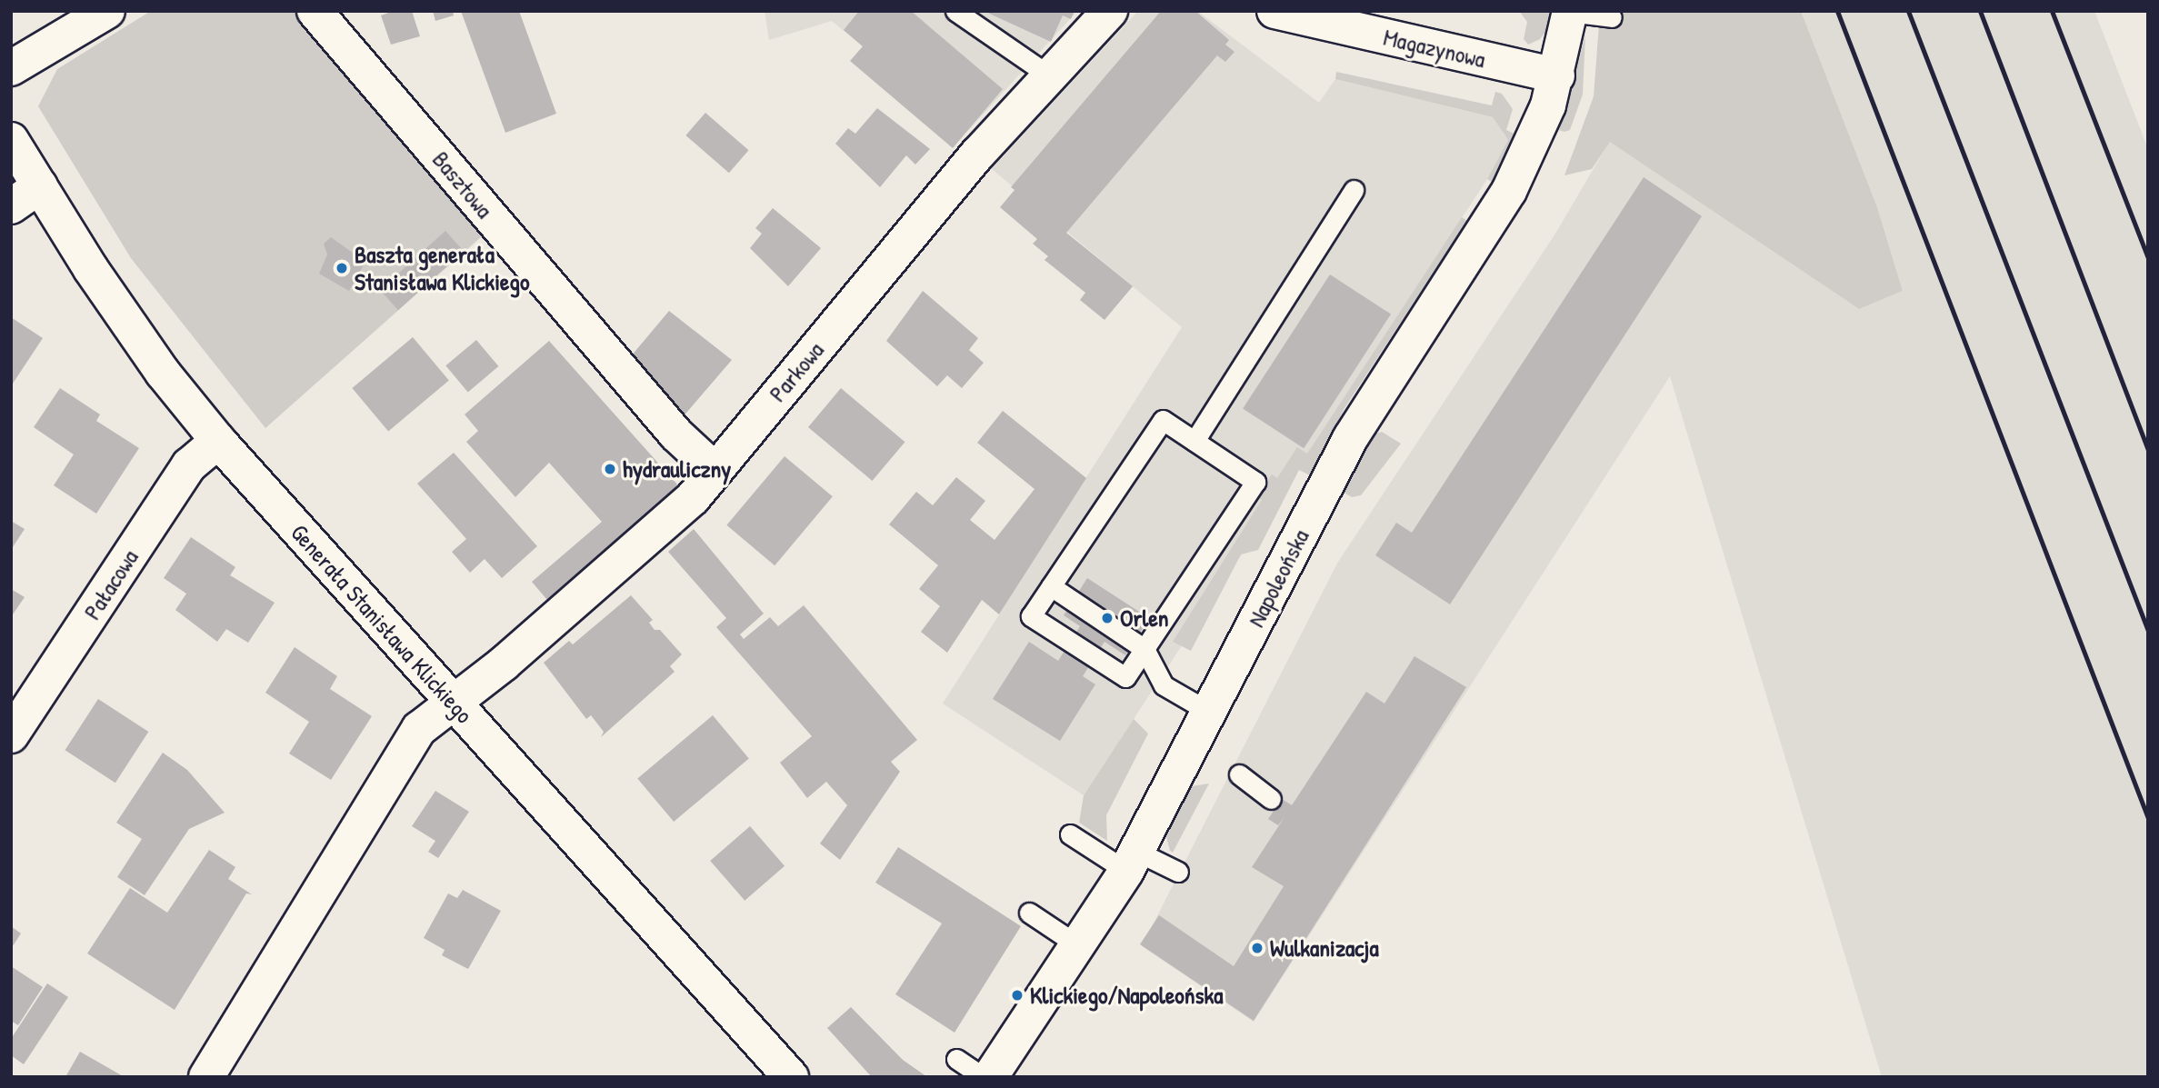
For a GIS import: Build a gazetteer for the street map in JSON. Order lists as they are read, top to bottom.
{
  "streets": {
    "street": [
      "Magazynowa",
      "Basztowa",
      "Parkowa",
      "Napoleońska",
      "Pałacowa",
      "Generała Stanisława Klickiego"
    ]
  },
  "crossings": [
    ["Magazynowa", "Napoleońska"],
    ["Basztowa", "Parkowa"],
    ["Parkowa", "Generała Stanisława Klickiego"],
    ["Pałacowa", "Generała Stanisława Klickiego"]
  ],
  "places": [
    "Baszta generała Stanisława Klickiego",
    "hydrauliczny",
    "Orlen",
    "Wulkanizacja",
    "Klickiego/Napoleońska"
  ]
}
